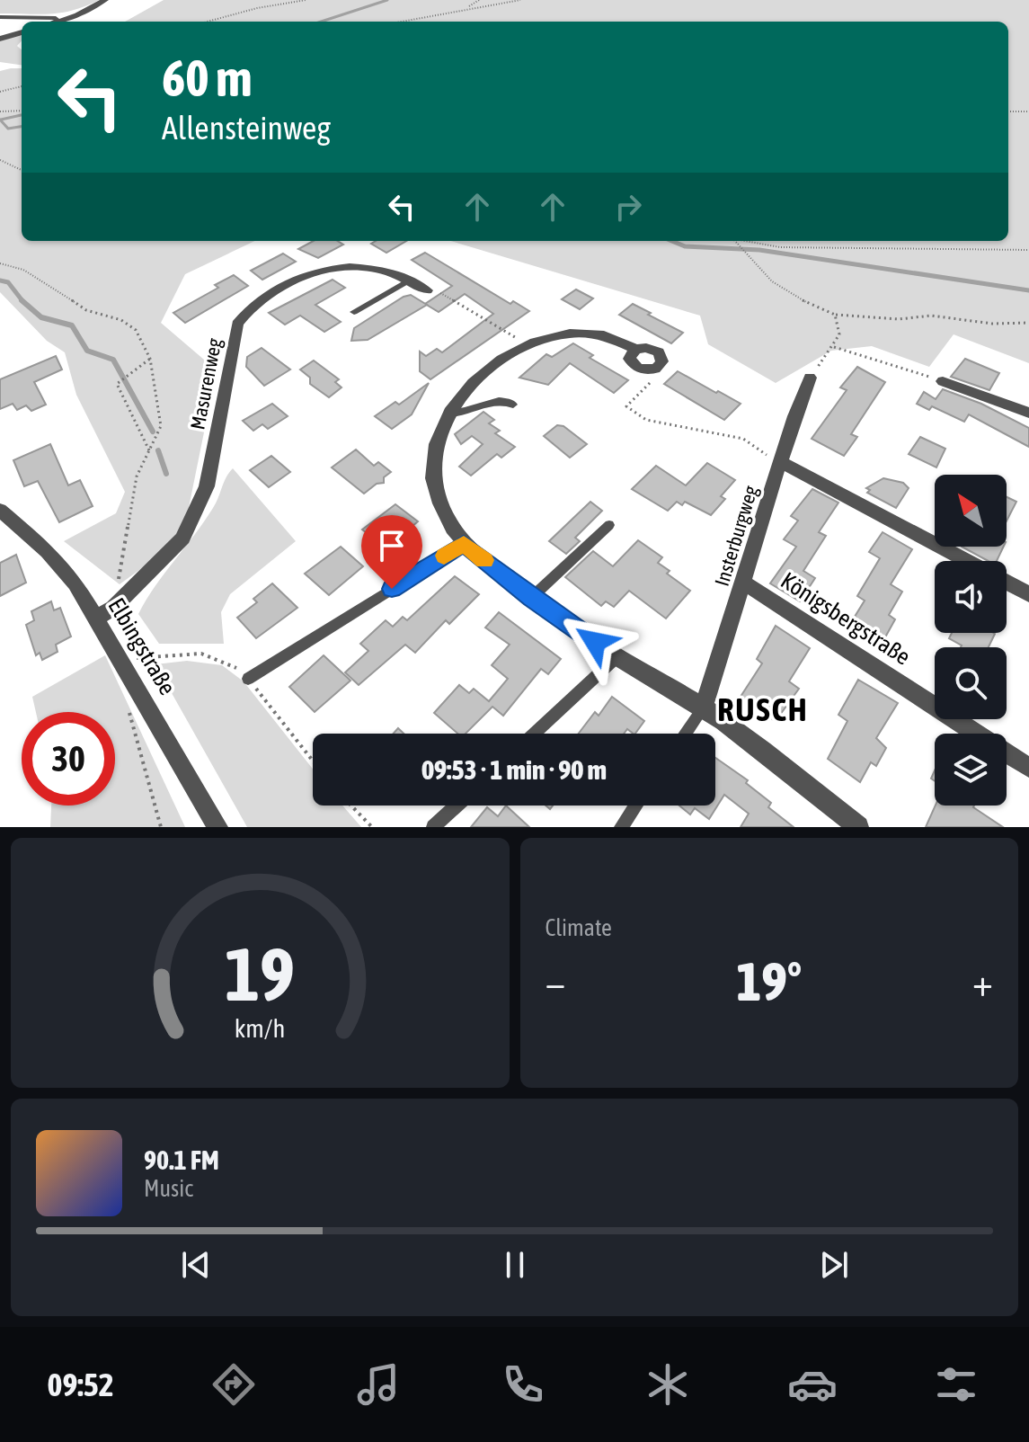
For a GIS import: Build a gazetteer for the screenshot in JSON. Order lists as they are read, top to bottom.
{
  "streets": {
    "street": [
      "Masurenweg",
      "Insterburgweg",
      "Königsbergstraße",
      "Elbingstraße"
    ]
  },
  "crossings": [
    ["Masurenweg", "Elbingstraße"],
    ["Insterburgweg", "Königsbergstraße"]
  ],
  "districts": ["RUSCH"],
  "north": "top left",
  "page": {
    "turn": ["60 m", "Allensteinweg"],
    "limit": "30",
    "trip": "09:53 · 1 min · 90 m",
    "tile": "Climate",
    "heat": ["−", "19°", "+"],
    "song": ["90.1 FM", "Music"],
    "tabs": "09:52",
    "gauge": ["19", "km/h"]
  }
}
